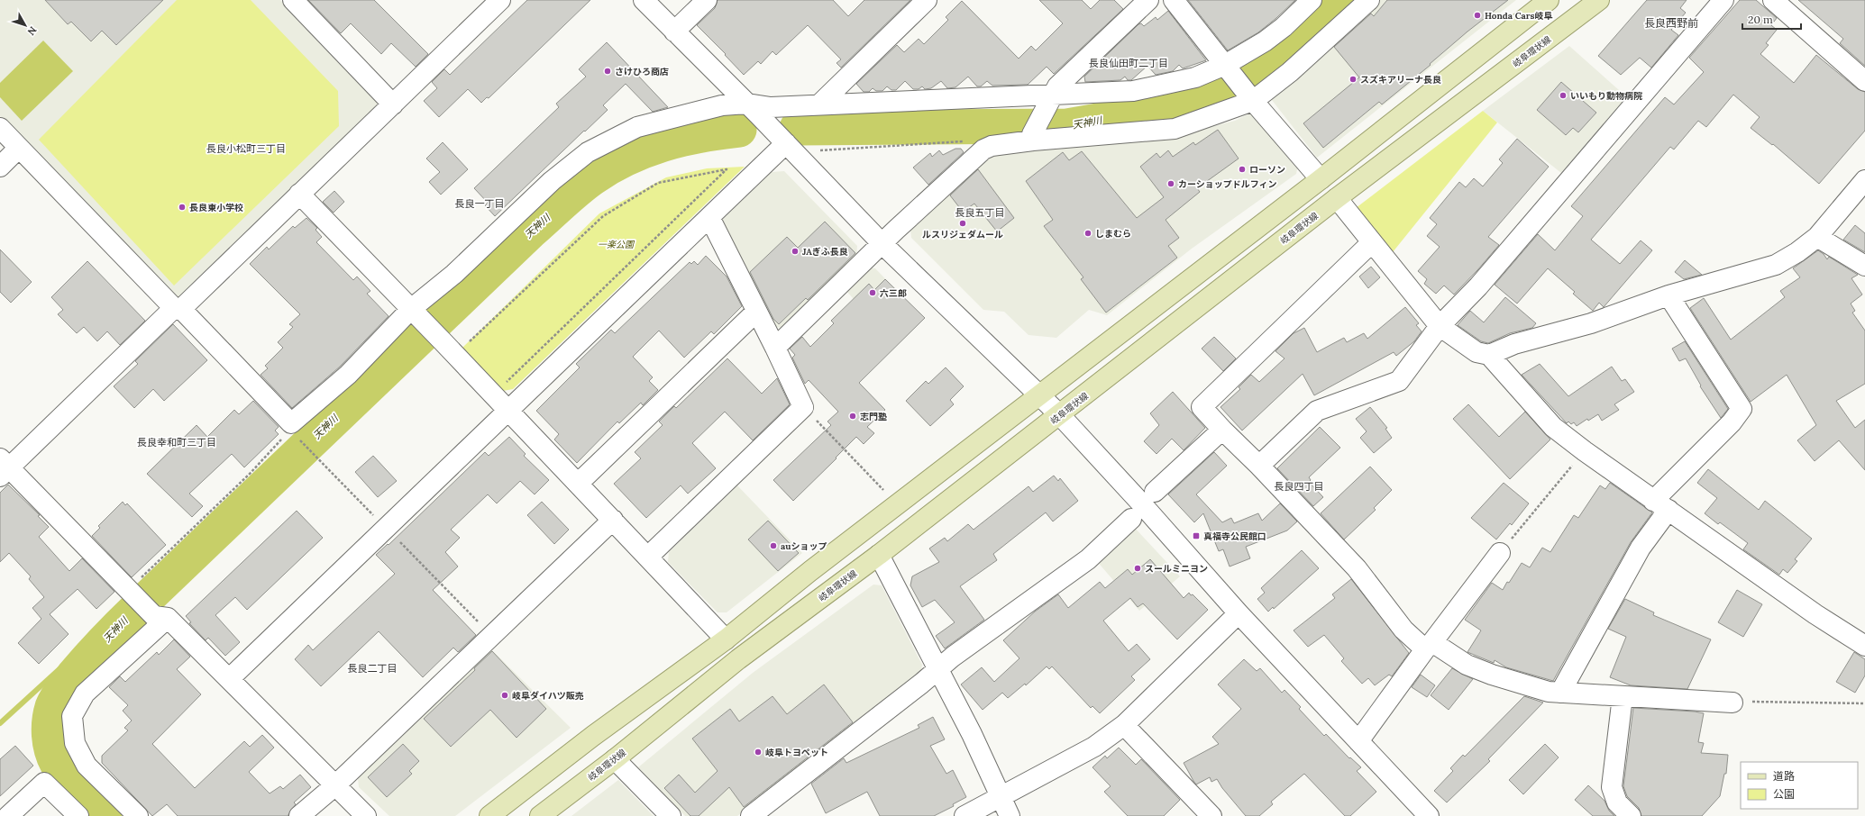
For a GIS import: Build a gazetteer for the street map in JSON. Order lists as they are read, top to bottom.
{
  "streets": {
    "main road": ["岐阜環状線"]
  },
  "districts": [
    "長良西野前",
    "長良仙田町二丁目",
    "長良小松町三丁目",
    "長良一丁目",
    "長良五丁目",
    "長良幸和町三丁目",
    "長良四丁目",
    "長良二丁目"
  ],
  "water": ["天神川"],
  "parks": ["一楽公園"],
  "places": {
    "other": [
      "Honda Cars岐阜",
      "さけひろ商店",
      "スズキアリーナ長良",
      "いいもり動物病院",
      "ローソン",
      "カーショップドルフィン",
      "長良東小学校",
      "ルスリジェダムール",
      "しまむら",
      "JAぎふ長良",
      "六三郎",
      "志門塾",
      "auショップ",
      "スールミニヨン",
      "岐阜ダイハツ販売",
      "岐阜トヨペット"
    ],
    "transit": ["真福寺公民館口"]
  },
  "legend": ["道路", "公園"],
  "scale_bar": "20 m",
  "north": "bottom right"
}
